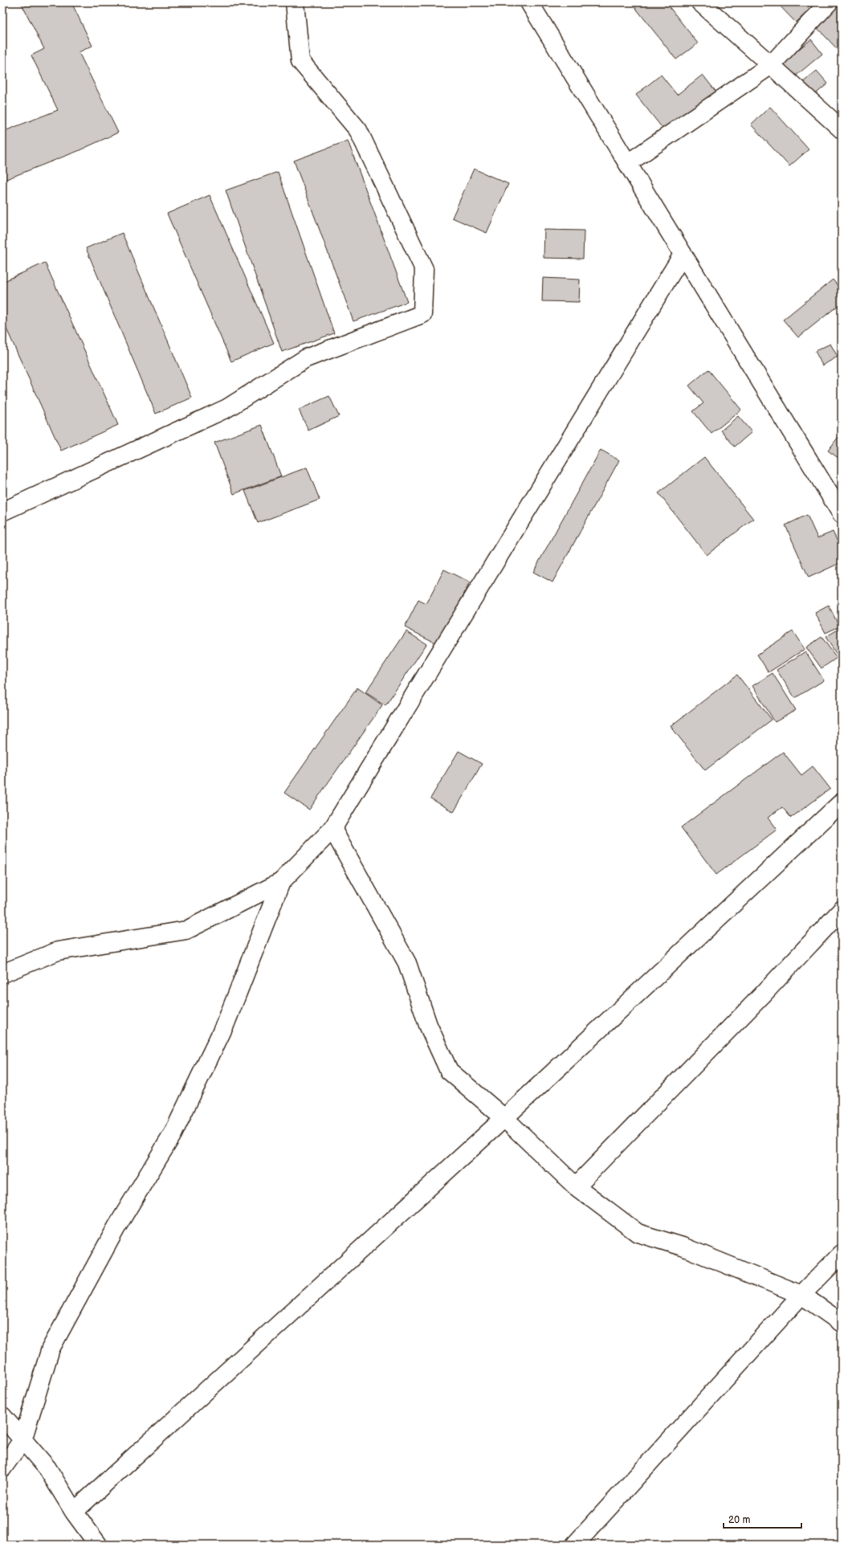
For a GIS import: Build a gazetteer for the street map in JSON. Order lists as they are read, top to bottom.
{
  "scale_bar": "20 m"
}
